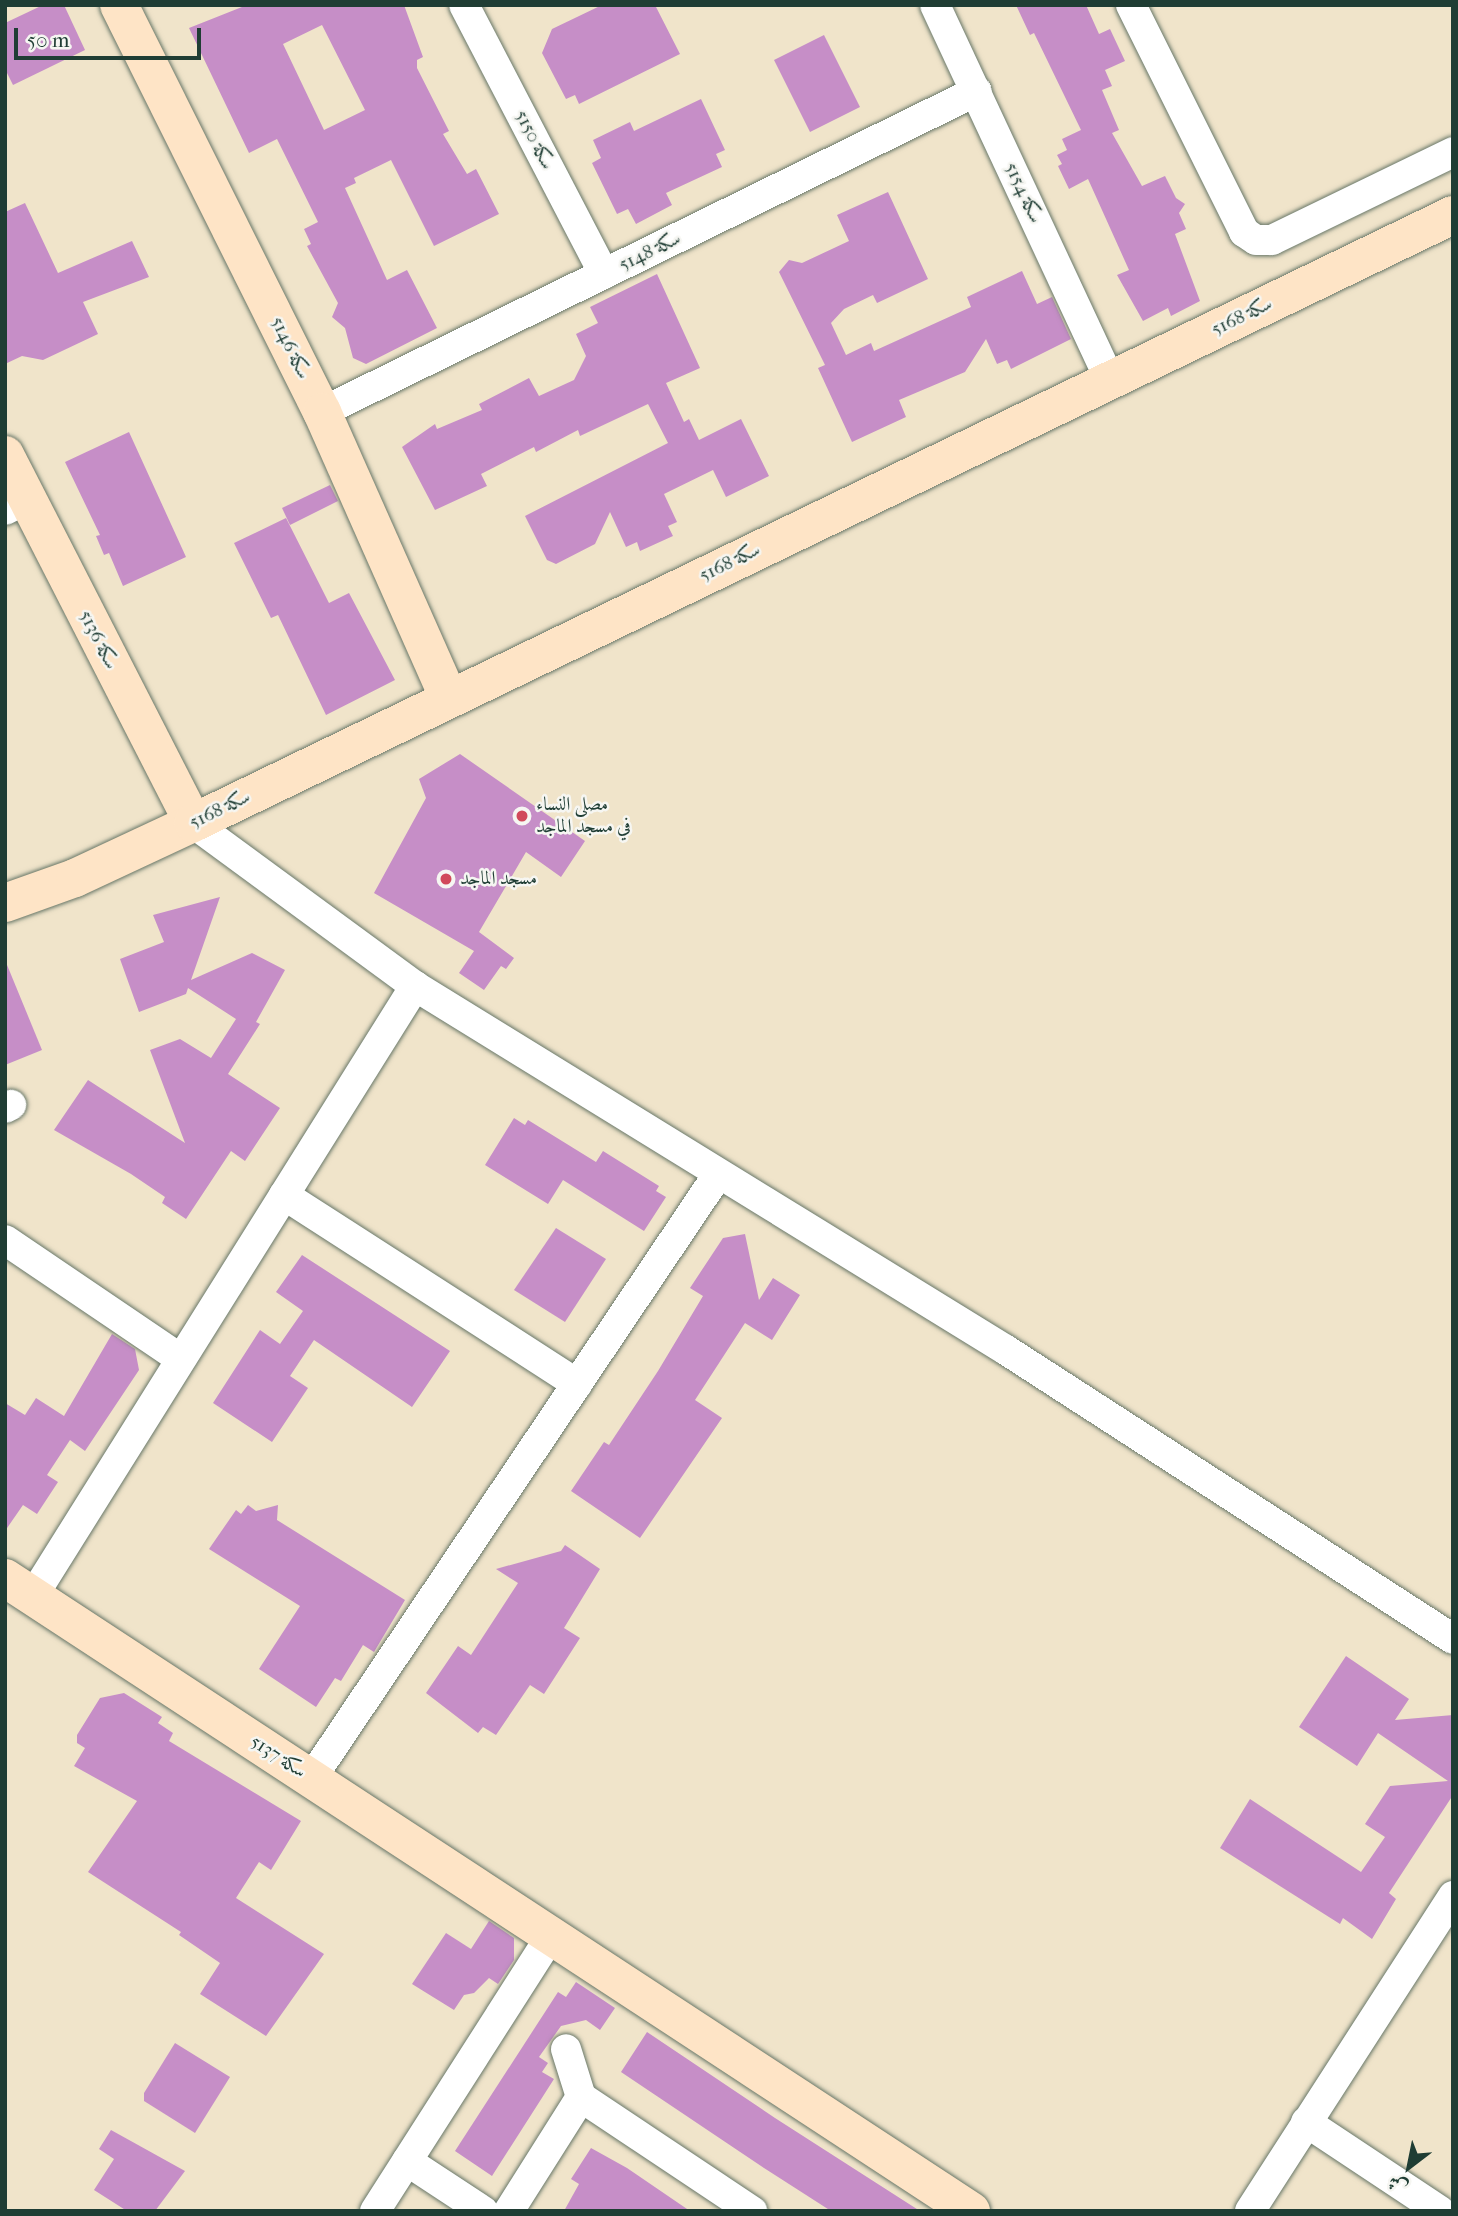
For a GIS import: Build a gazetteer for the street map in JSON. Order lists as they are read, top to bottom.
{
  "streets": {
    "street": [
      "سكة 5150",
      "سكة 5154",
      "سكة 5148",
      "سكة 5168",
      "سكة 5146",
      "سكة 5136",
      "سكة 5137"
    ]
  },
  "crossings": [
    ["سكة 5150", "سكة 5148"],
    ["سكة 5154", "سكة 5148"],
    ["سكة 5154", "سكة 5168"],
    ["سكة 5148", "سكة 5146"],
    ["سكة 5168", "سكة 5146"],
    ["سكة 5168", "سكة 5136"]
  ],
  "places": ["مصلى النساء في مسجد الماجد", "مسجد الماجد"],
  "scale_bar": "50 m",
  "north": "bottom left"
}
